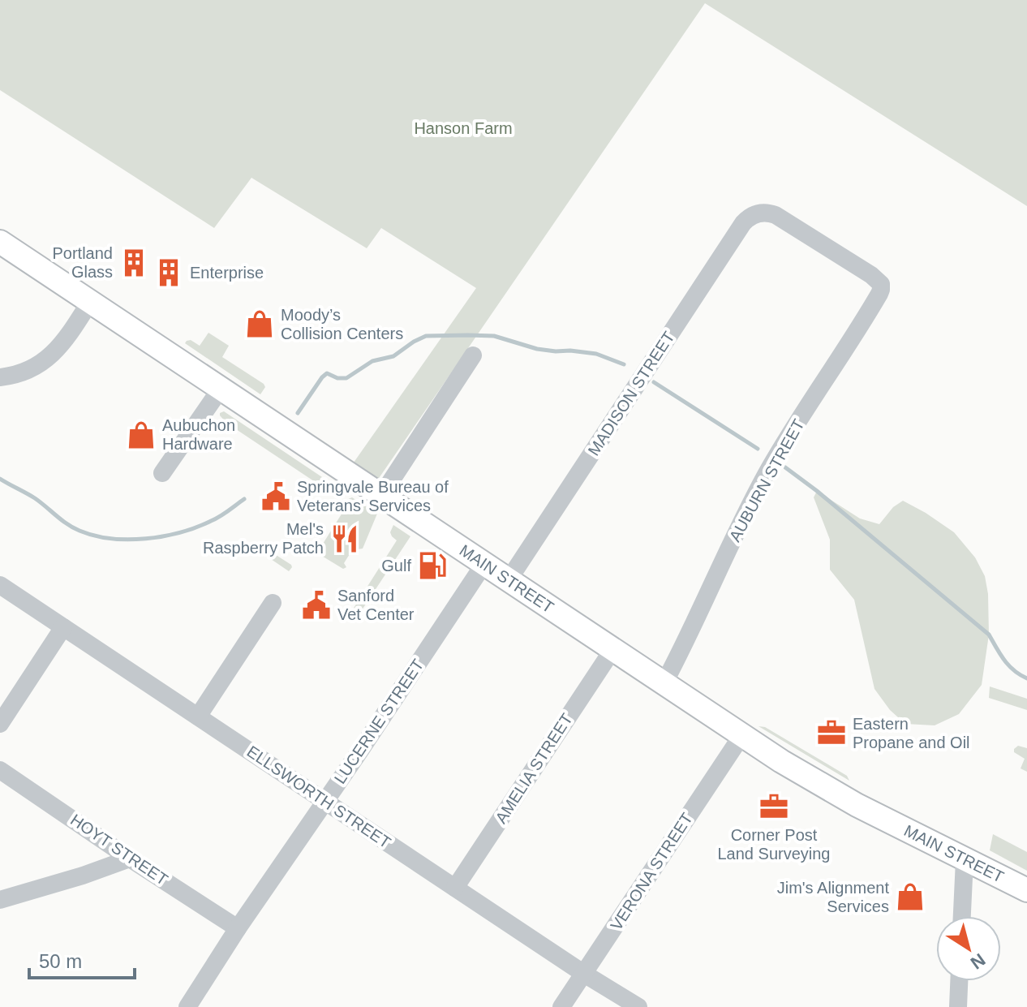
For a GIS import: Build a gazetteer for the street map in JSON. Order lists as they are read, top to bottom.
{
  "streets": {
    "main road": ["MAIN STREET"],
    "street": [
      "MADISON STREET",
      "AUBURN STREET",
      "LUCERNE STREET",
      "AMELIA STREET",
      "ELLSWORTH STREET",
      "HOYT STREET",
      "VERONA STREET"
    ]
  },
  "crossings": [
    ["MADISON STREET", "AUBURN STREET"],
    ["MADISON STREET", "MAIN STREET"],
    ["AUBURN STREET", "MAIN STREET"],
    ["MAIN STREET", "LUCERNE STREET"],
    ["MAIN STREET", "AMELIA STREET"],
    ["MAIN STREET", "VERONA STREET"],
    ["LUCERNE STREET", "ELLSWORTH STREET"],
    ["LUCERNE STREET", "HOYT STREET"],
    ["AMELIA STREET", "ELLSWORTH STREET"],
    ["ELLSWORTH STREET", "VERONA STREET"]
  ],
  "parks": ["Hanson Farm"],
  "places": {
    "building": ["Portland Glass", "Enterprise"],
    "shop": ["Moody’s Collision Centers", "Aubuchon Hardware", "Jim's Alignment Services"],
    "public building": ["Springvale Bureau of Veterans' Services", "Sanford Vet Center"],
    "restaurant": ["Mel's Raspberry Patch"],
    "fuel station": ["Gulf"],
    "office": ["Eastern Propane and Oil", "Corner Post Land Surveying"]
  },
  "scale_bar": "50 m",
  "north": "bottom right"
}
